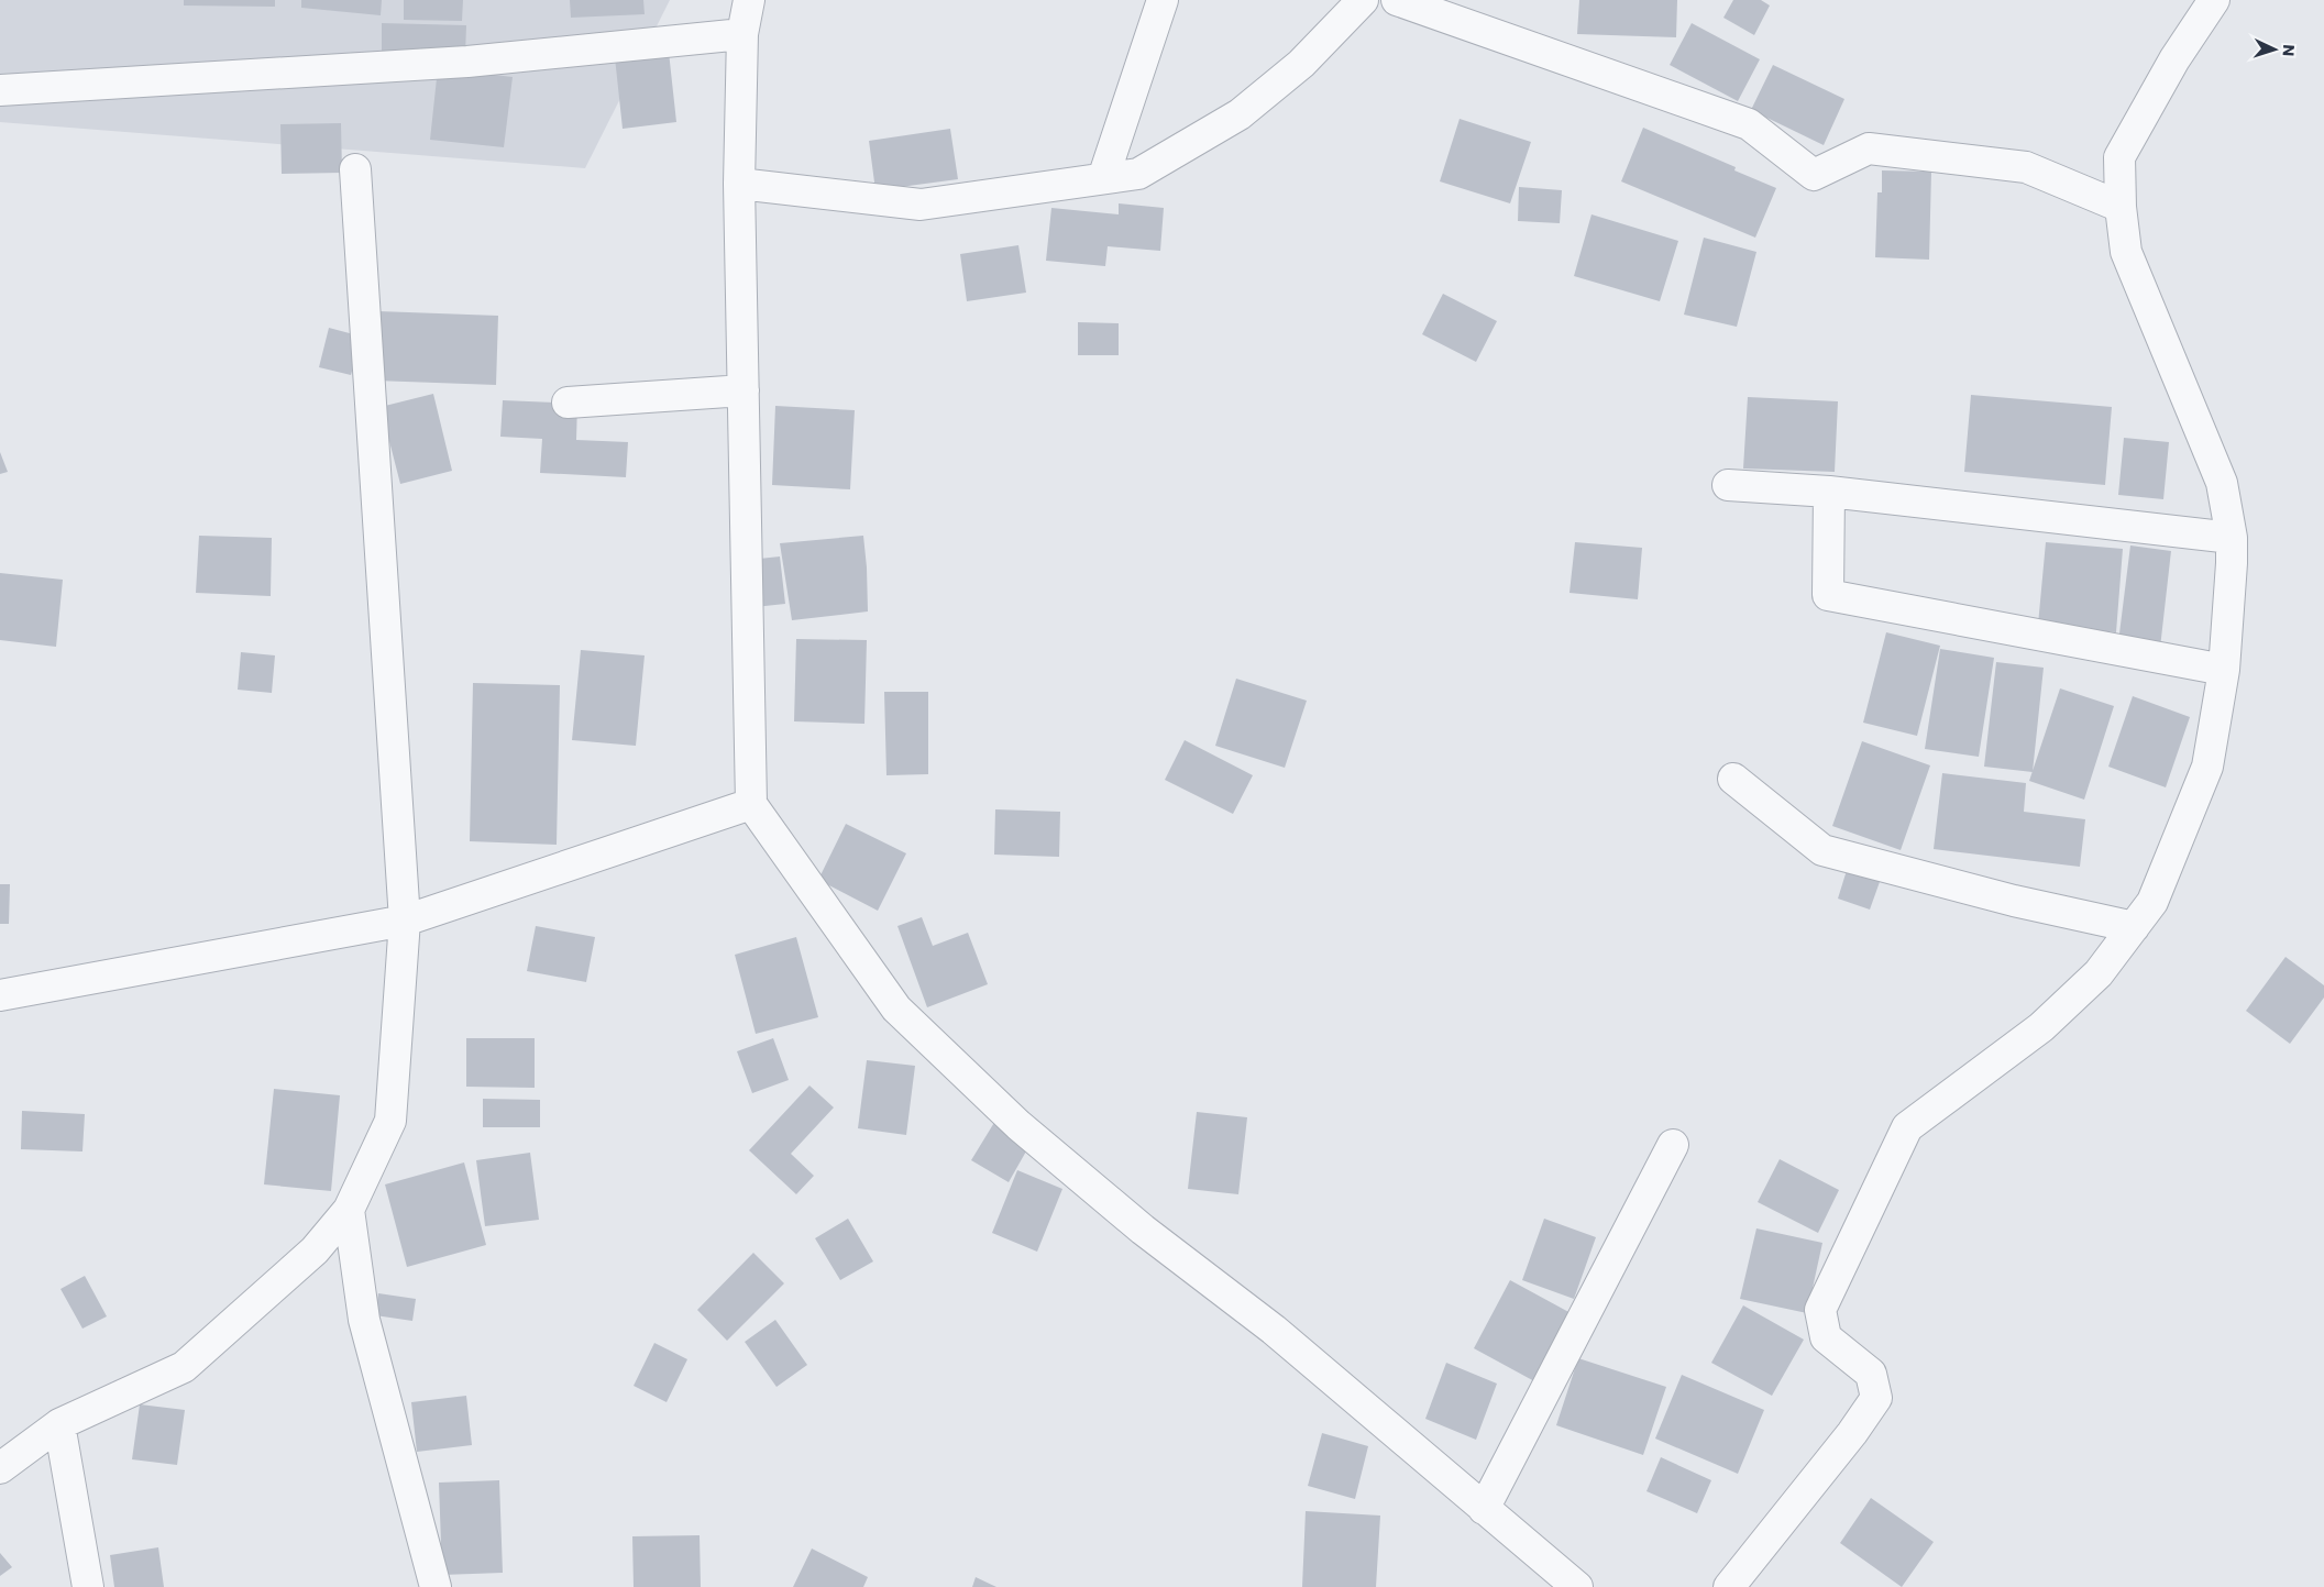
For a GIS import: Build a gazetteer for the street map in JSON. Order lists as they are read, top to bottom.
{
  "north": "right"
}
